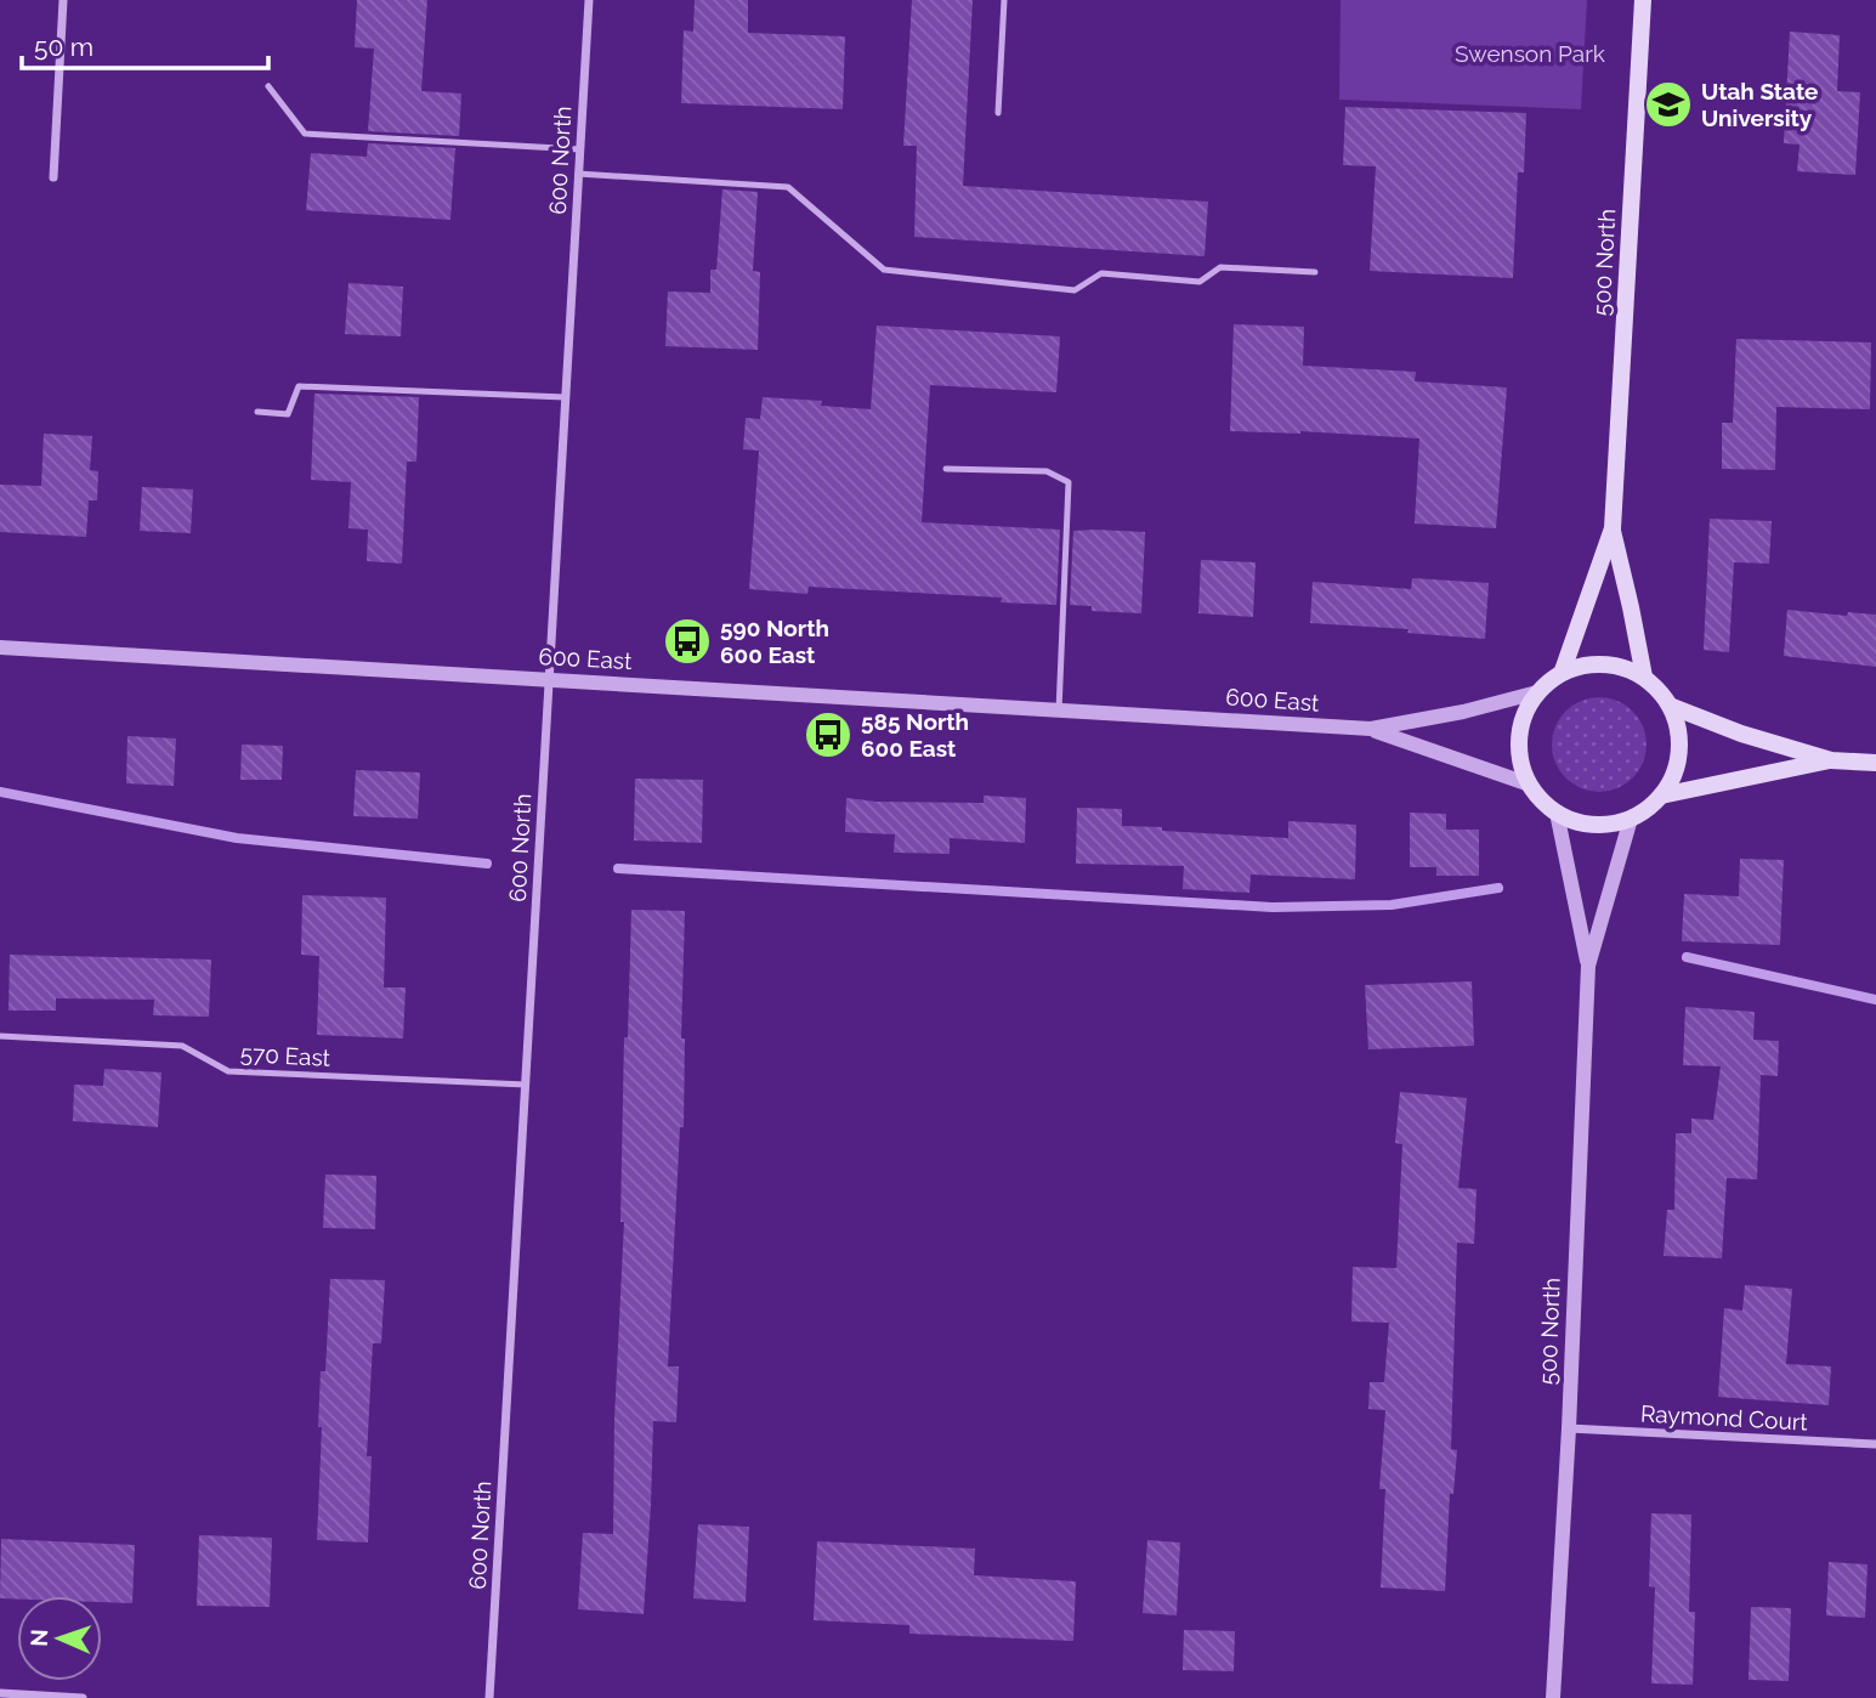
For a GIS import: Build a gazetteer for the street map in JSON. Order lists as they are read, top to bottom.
{
  "streets": {
    "main road": ["500 North"],
    "street": ["600 North", "600 East", "Raymond Court"],
    "lane": ["570 East"]
  },
  "crossings": [
    ["600 North", "600 East"],
    ["600 North", "570 East"],
    ["500 North", "600 East"],
    ["500 North", "Raymond Court"]
  ],
  "parks": ["Swenson Park"],
  "places": {
    "school or university": ["Utah State University"],
    "bus stop": ["590 North 600 East", "585 North 600 East"]
  },
  "scale_bar": "50 m",
  "north": "left"
}
